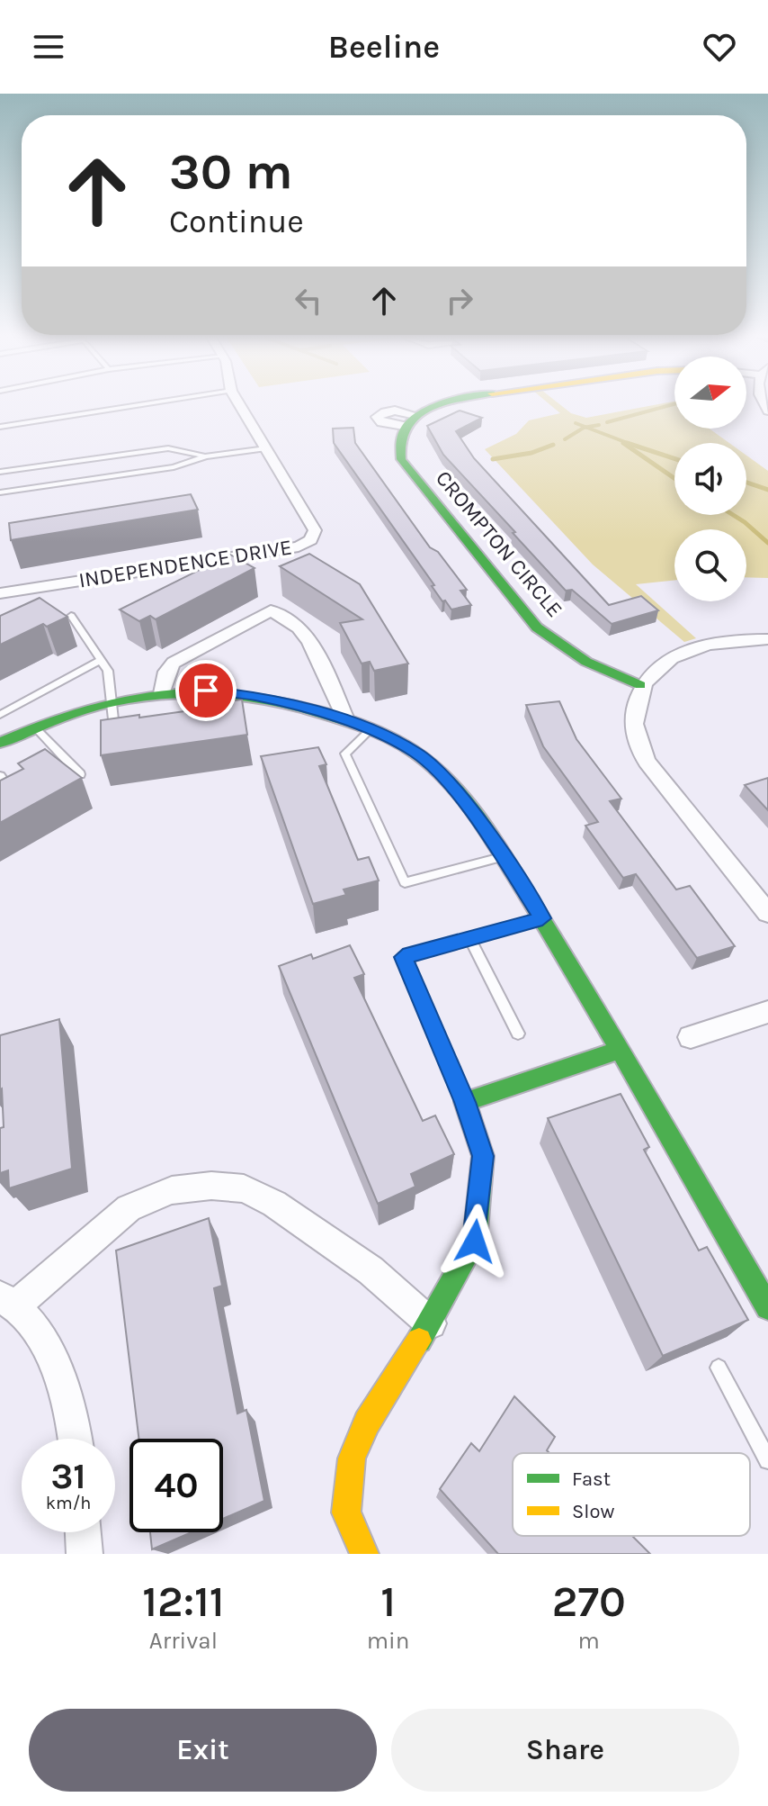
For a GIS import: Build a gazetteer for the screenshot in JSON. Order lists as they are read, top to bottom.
{
  "streets": {
    "street": ["CROMPTON CIRCLE", "INDEPENDENCE DRIVE"]
  },
  "legend": ["Fast", "Slow"],
  "north": "right",
  "page": {
    "header": "Beeline",
    "turn": ["30 m", "Continue"],
    "speed": "31 km/h",
    "limit": "40",
    "eta": [
      "12:11",
      "Arrival",
      "1",
      "min",
      "270",
      "m"
    ],
    "buttons": ["Exit", "Share"]
  }
}
